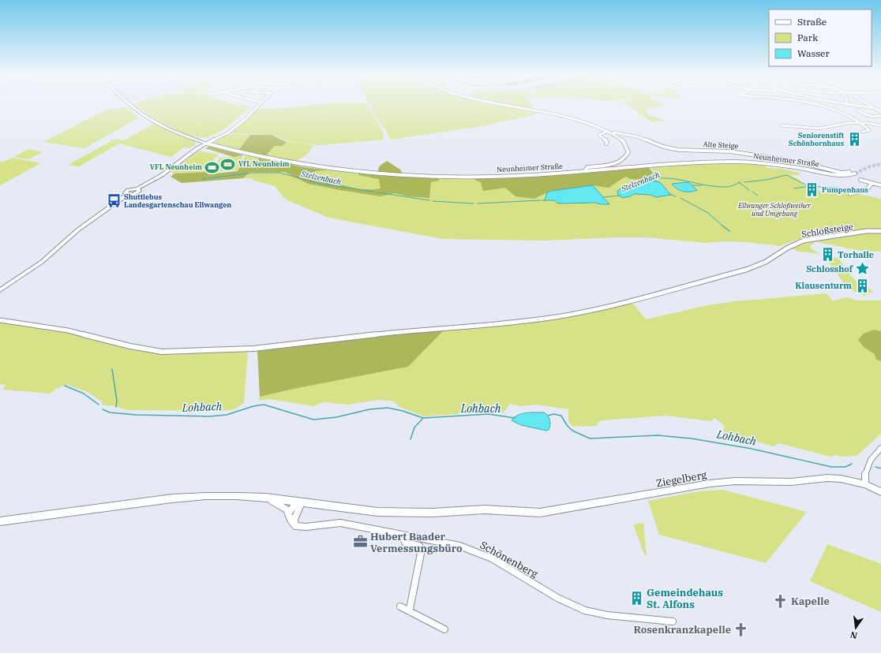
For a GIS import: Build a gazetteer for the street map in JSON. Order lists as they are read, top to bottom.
{
  "streets": {
    "main road": ["Ziegelberg"],
    "street": [
      "Alte Steige",
      "Neunheimer Straße",
      "Schloßsteige",
      "Schönenberg"
    ]
  },
  "water": ["Stelzenbach", "Lohbach"],
  "parks": ["Ellwanger Schloßweiher und Umgebung"],
  "places": {
    "building": [
      "Seniorenstift Schönbornhaus",
      "Pumpenhaus",
      "Torhalle",
      "Klausenturm",
      "Gemeindehaus St. Alfons"
    ],
    "sports": ["VfL Neunheim", "VFL Neunheim"],
    "bus stop": ["Shuttlebus Landesgartenschau Ellwangen"],
    "place": ["Schlosshof"],
    "office": ["Hubert Baader Vermessungsbüro"],
    "church": ["Kapelle", "Rosenkranzkapelle"]
  },
  "legend": ["Straße", "Park", "Wasser"],
  "north": "bottom"
}
